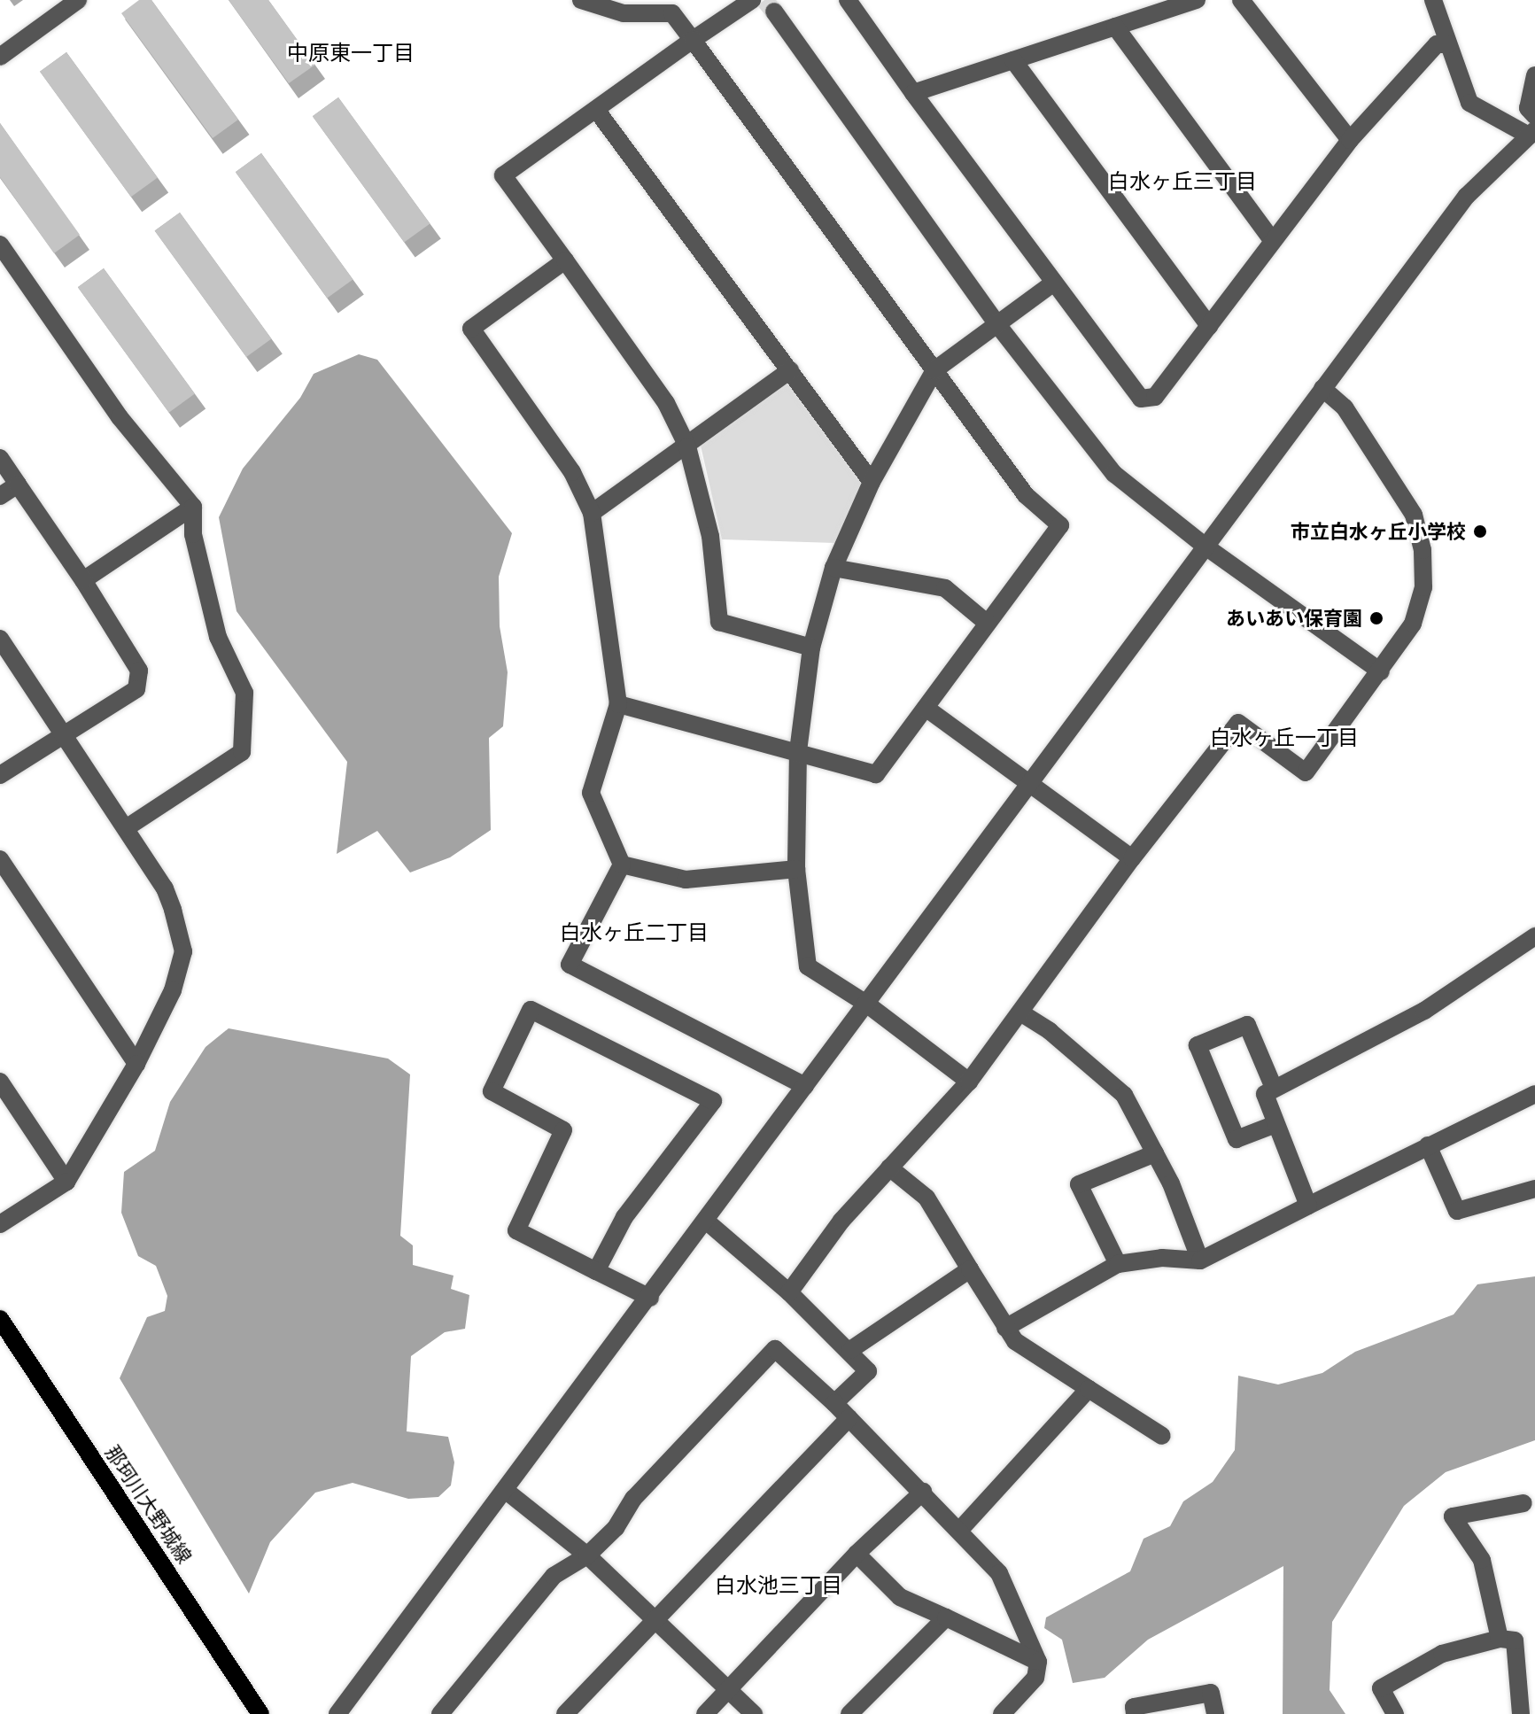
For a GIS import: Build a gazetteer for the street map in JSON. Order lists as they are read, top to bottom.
{
  "streets": {
    "main road": ["那珂川大野城線"]
  },
  "districts": [
    "中原東一丁目",
    "白水ヶ丘三丁目",
    "白水ヶ丘一丁目",
    "白水ヶ丘二丁目",
    "白水池三丁目"
  ],
  "places": ["市立白水ヶ丘小学校", "あいあい保育園"]
}
